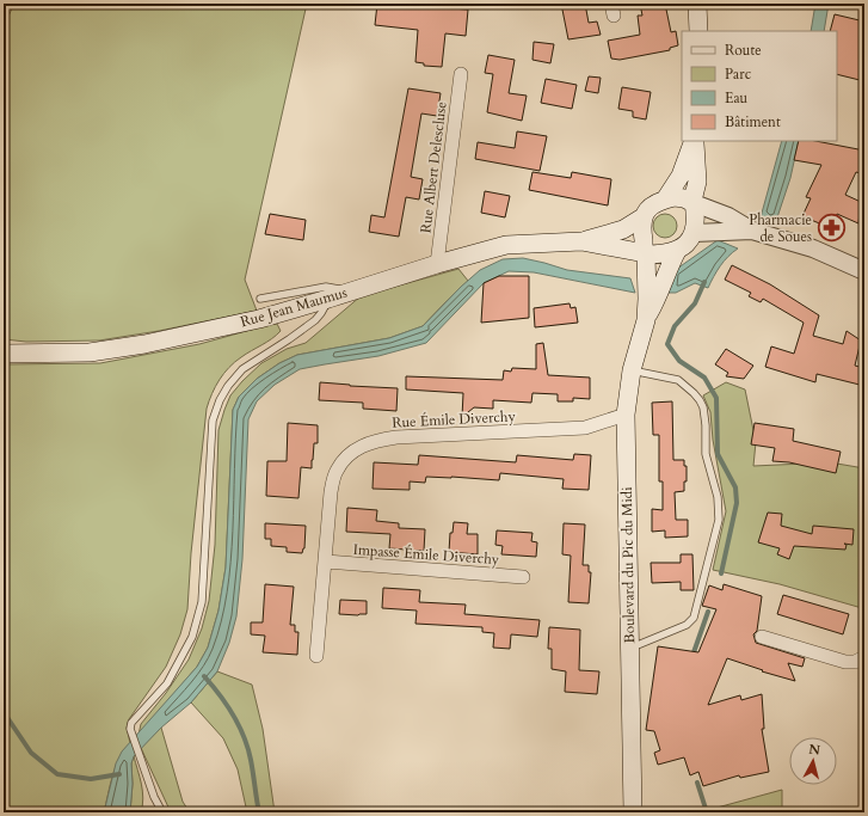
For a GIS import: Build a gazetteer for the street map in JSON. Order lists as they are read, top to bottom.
{
  "streets": {
    "main road": ["Rue Jean Maumus", "Boulevard du Pic du Midi"],
    "street": ["Rue Albert Delescluse", "Rue Émile Diverchy", "Impasse Émile Diverchy"]
  },
  "crossings": [
    ["Rue Albert Delescluse", "Rue Jean Maumus"],
    ["Rue Émile Diverchy", "Impasse Émile Diverchy"],
    ["Rue Émile Diverchy", "Boulevard du Pic du Midi"]
  ],
  "places": {
    "pharmacy": ["Pharmacie de Soues"]
  },
  "legend": [
    "Route",
    "Parc",
    "Eau",
    "Bâtiment"
  ],
  "north": "top"
}
